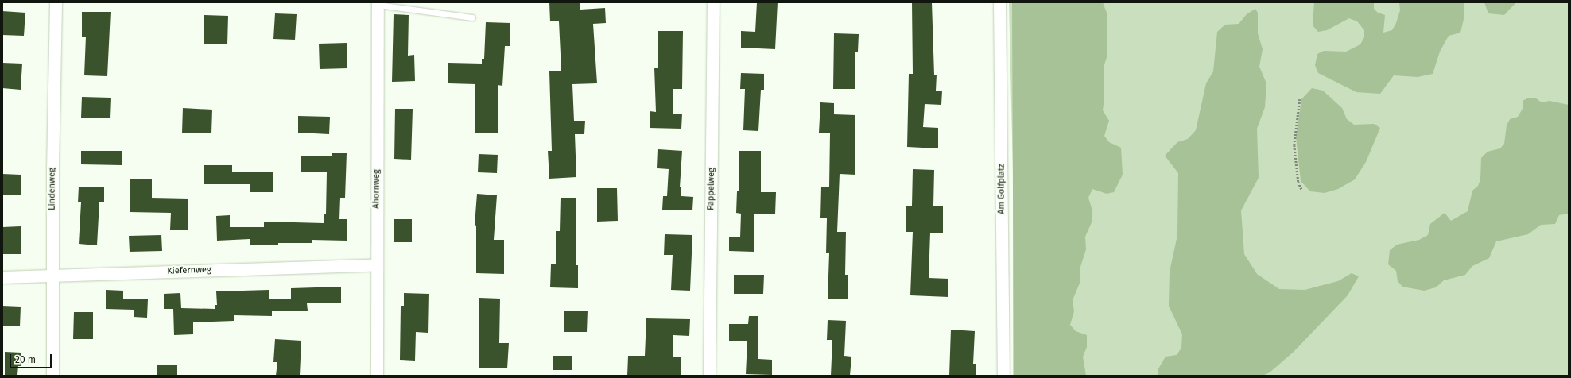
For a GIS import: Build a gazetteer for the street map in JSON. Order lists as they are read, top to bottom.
{
  "streets": {
    "street": [
      "Lindenweg",
      "Ahornweg",
      "Pappelweg",
      "Am Golfplatz",
      "Kiefernweg"
    ]
  },
  "crossings": [
    ["Lindenweg", "Kiefernweg"],
    ["Ahornweg", "Kiefernweg"]
  ],
  "scale_bar": "20 m"
}
